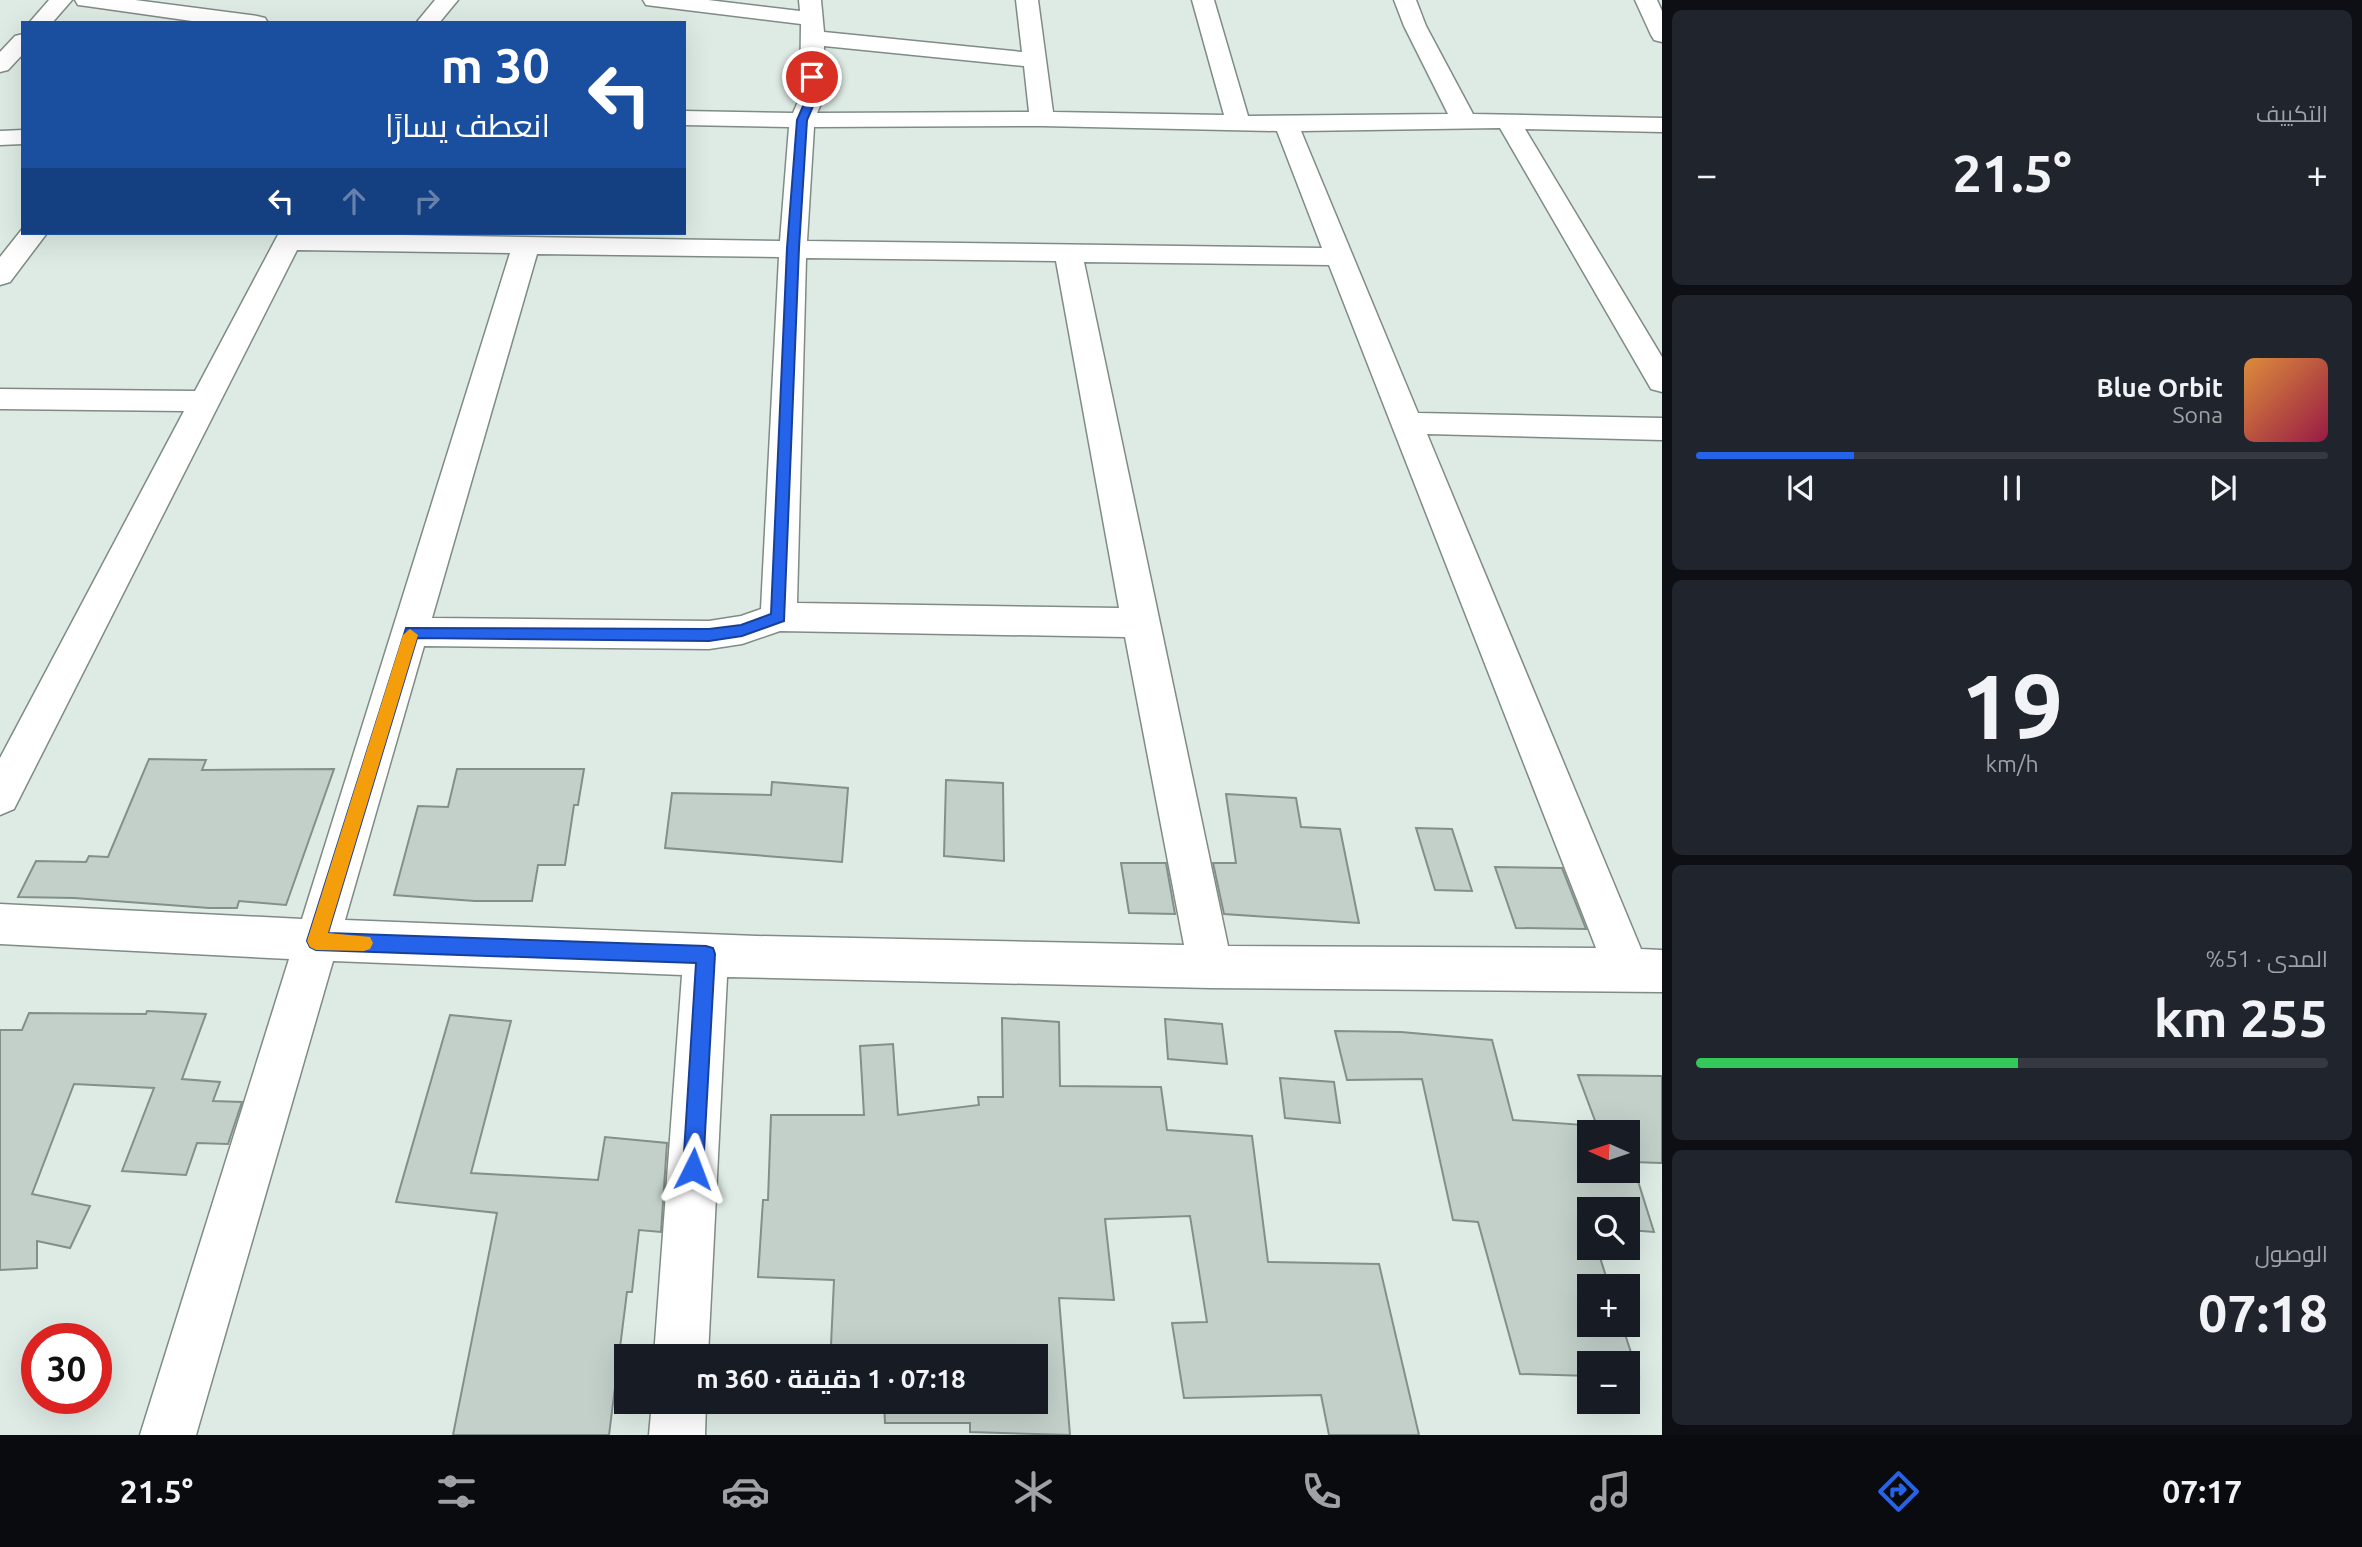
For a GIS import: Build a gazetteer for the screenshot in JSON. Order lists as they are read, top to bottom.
{
  "north": "left",
  "page": {
    "tile": [
      "التكييف",
      ["19", "km/h"],
      ["المدى · 51%", "255 km"],
      ["الوصول", "07:18"]
    ],
    "turn": ["30 m", "انعطف يسارًا"],
    "heat": ["−", "21.5°", "+"],
    "song": ["Blue Orbit", "Sona"],
    "map_buttons": ["+", "−"],
    "limit": "30",
    "trip": "07:18 · 1 دقيقة · 360 m",
    "tabs": ["07:17", "21.5°"]
  }
}
